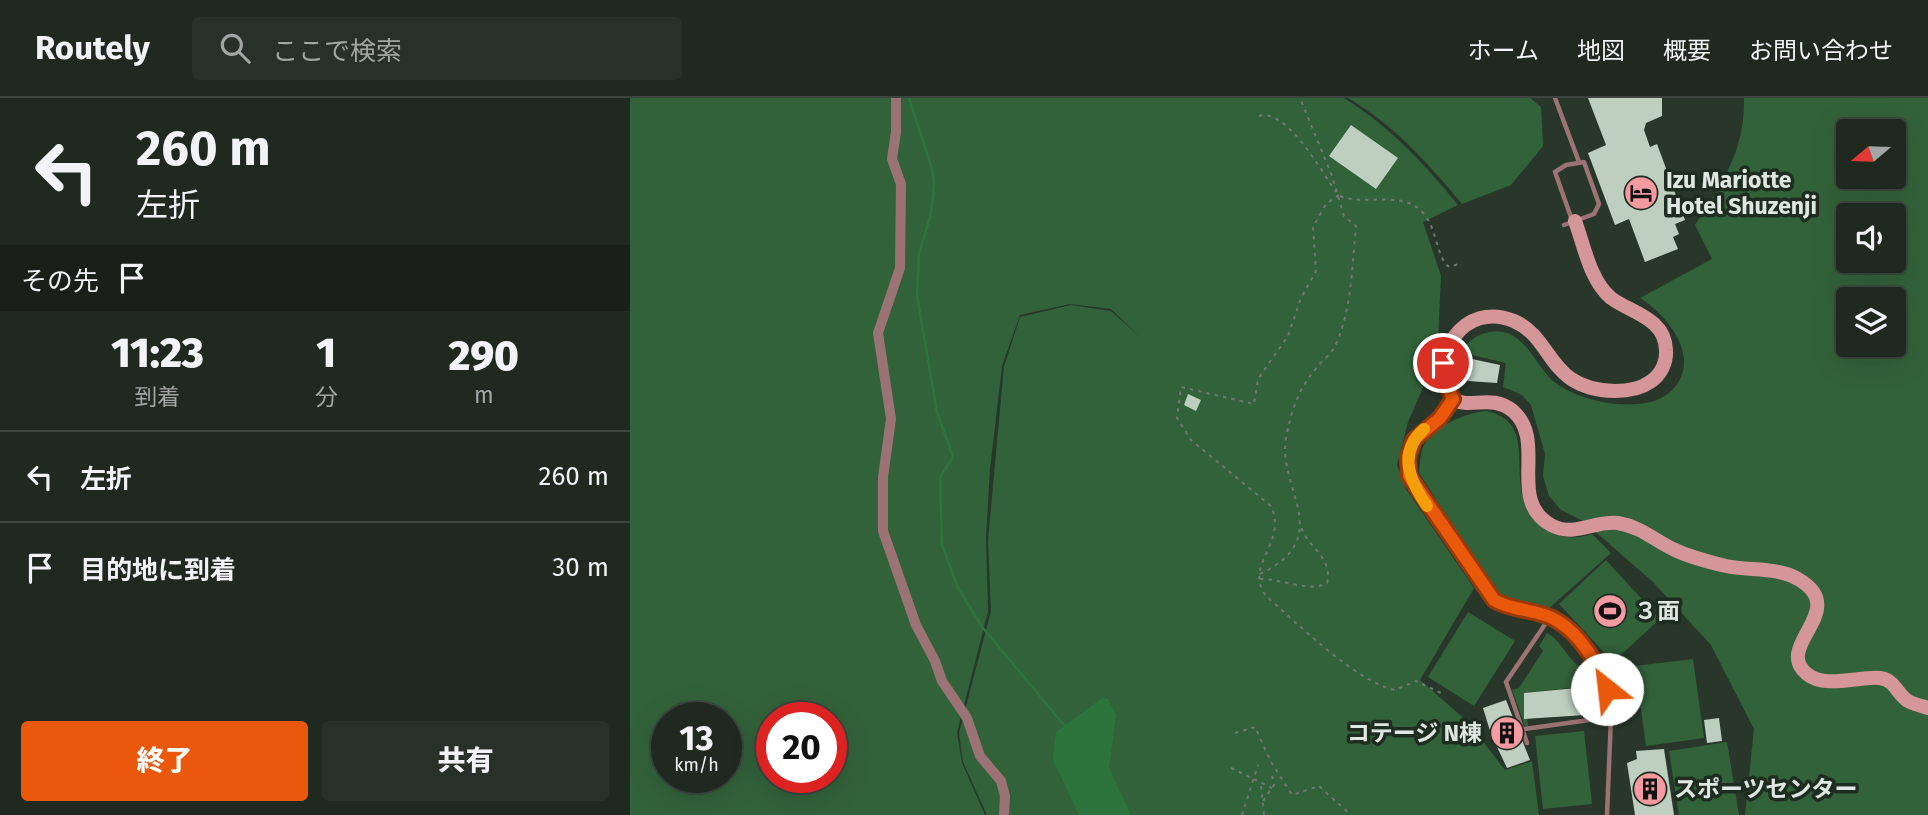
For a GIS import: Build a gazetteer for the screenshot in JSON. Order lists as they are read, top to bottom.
{
  "places": {
    "hotel": ["Izu Mariotte Hotel Shuzenji"],
    "sports": ["３面"],
    "building": ["コテージ N棟", "スポーツセンター"]
  },
  "north": "left",
  "page": {
    "header": "Routely",
    "search": "ここで検索",
    "nav": [
      "ホーム",
      "地図",
      "概要",
      "お問い合わせ"
    ],
    "turn": ["260 m", "左折"],
    "then": "その先",
    "eta": [
      "11:23",
      "到着",
      "1",
      "分",
      "290",
      "m"
    ],
    "list": [
      {
        "name": "左折",
        "value": "260 m"
      },
      {
        "name": "目的地に到着",
        "value": "30 m"
      }
    ],
    "speed": "13 km/h",
    "limit": "20",
    "buttons": ["終了", "共有"]
  }
}
